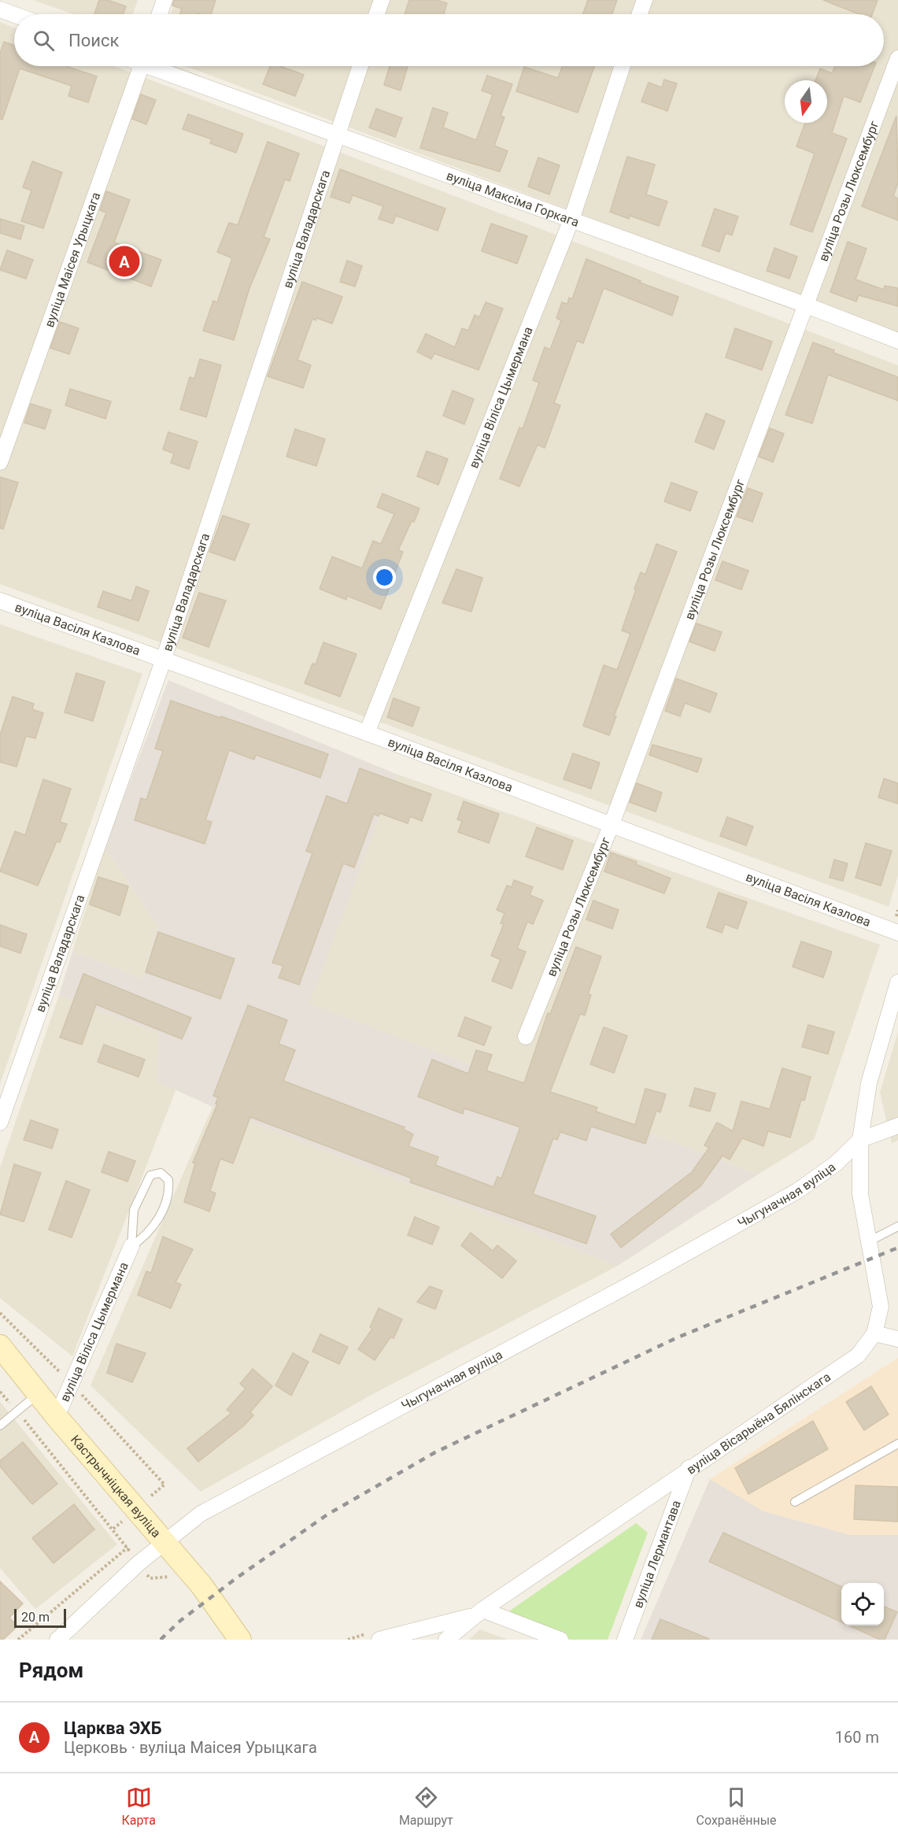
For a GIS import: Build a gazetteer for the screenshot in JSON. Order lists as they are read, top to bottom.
{
  "streets": {
    "main road": ["Кастрычніцкая вуліца"],
    "street": [
      "вуліца Розы Люксембург",
      "вуліца Максіма Горкага",
      "вуліца Валадарскага",
      "вуліца Маісея Урыцкага",
      "вуліца Віліса Цымермана",
      "вуліца Васіля Казлова",
      "Чыгуначная вуліца",
      "вуліца Вісарыёна Бялінскага",
      "вуліца Лермантава"
    ]
  },
  "crossings": [
    ["вуліца Розы Люксембург", "вуліца Максіма Горкага"],
    ["вуліца Розы Люксембург", "вуліца Васіля Казлова"],
    ["вуліца Максіма Горкага", "вуліца Валадарскага"],
    ["вуліца Максіма Горкага", "вуліца Віліса Цымермана"],
    ["вуліца Валадарскага", "вуліца Васіля Казлова"],
    ["вуліца Віліса Цымермана", "вуліца Васіля Казлова"],
    ["вуліца Віліса Цымермана", "Кастрычніцкая вуліца"],
    ["Чыгуначная вуліца", "вуліца Вісарыёна Бялінскага"],
    ["Чыгуначная вуліца", "Кастрычніцкая вуліца"],
    ["вуліца Вісарыёна Бялінскага", "вуліца Лермантава"]
  ],
  "scale_bar": "20 m",
  "north": "bottom",
  "page": {
    "search": "Поиск",
    "pins": "A",
    "scale": "20 m",
    "heading": "Рядом",
    "list": [
      {
        "mark": "A",
        "name": "Царква ЭХБ",
        "note": "Церковь · вуліца Маісея Урыцкага",
        "value": "160 m"
      }
    ],
    "nav": ["Карта", "Маршрут", "Сохранённые"]
  }
}
